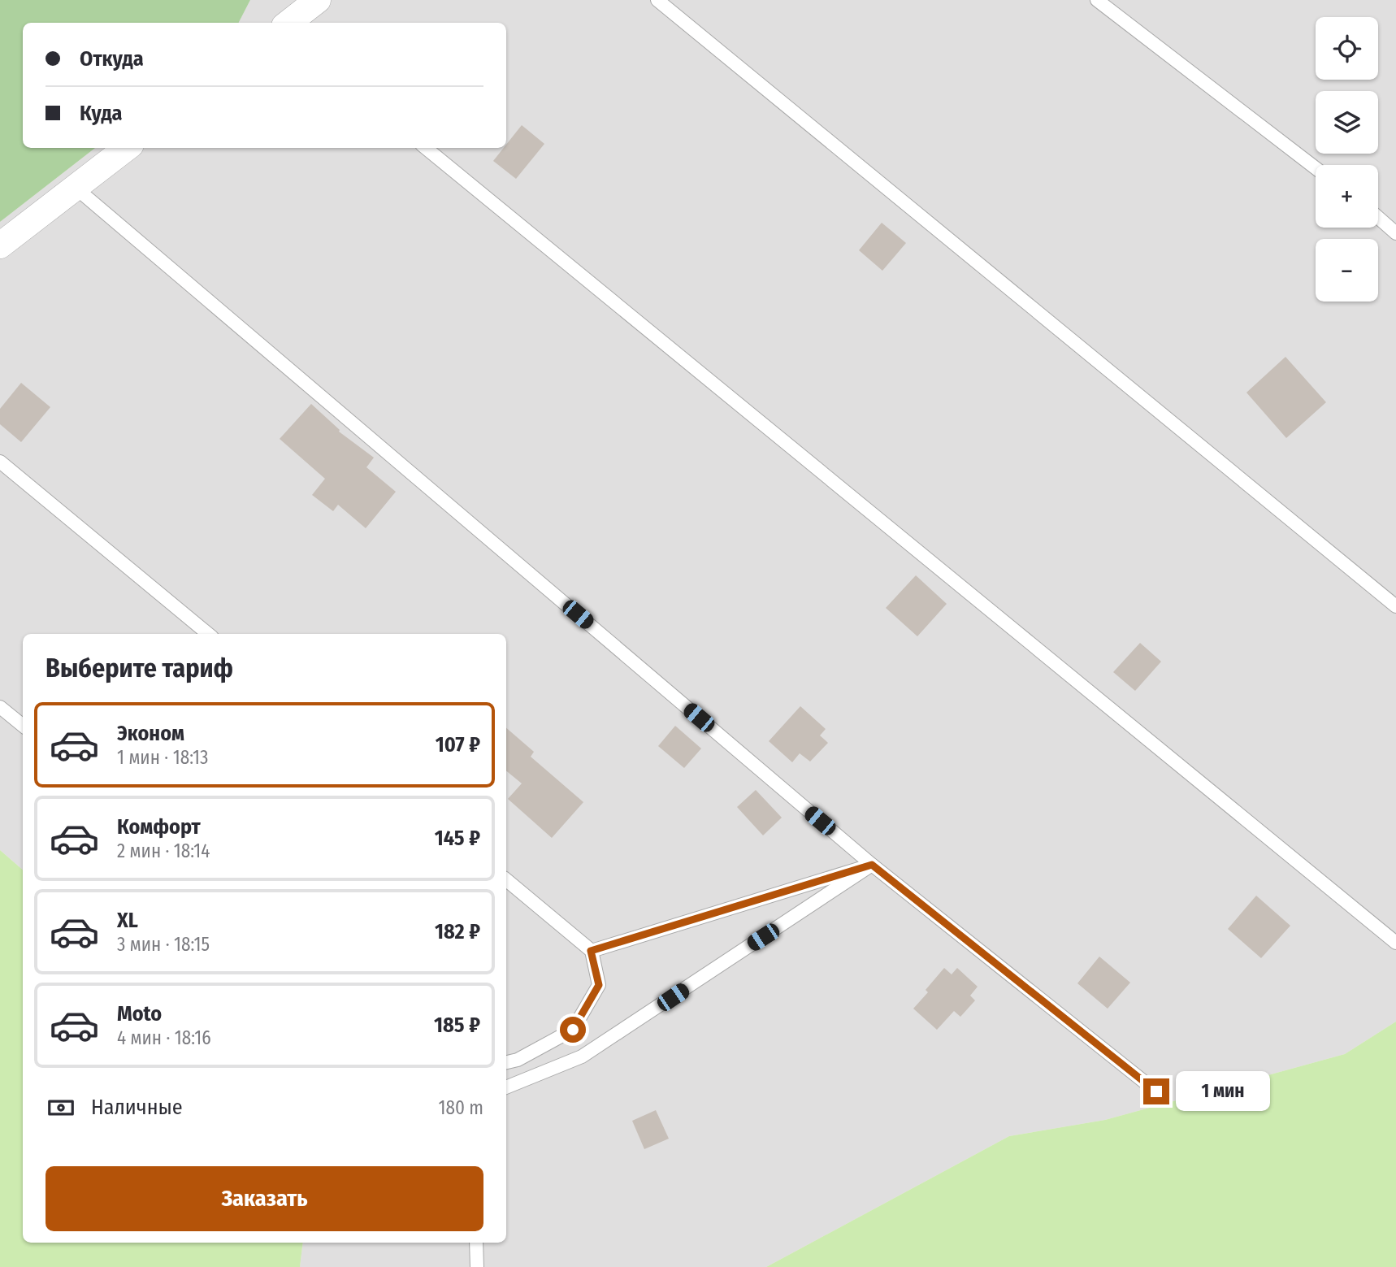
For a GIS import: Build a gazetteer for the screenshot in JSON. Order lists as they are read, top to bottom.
{
  "page": {
    "map_buttons": ["+", "−"],
    "banner": ["Откуда", "Куда"],
    "heading": "Выберите тариф",
    "list": [
      {
        "name": "Эконом",
        "note": "1 мин · 18:13",
        "value": "107 ₽"
      },
      {
        "name": "Комфорт",
        "note": "2 мин · 18:14",
        "value": "145 ₽"
      },
      {
        "name": "XL",
        "note": "3 мин · 18:15",
        "value": "182 ₽"
      },
      {
        "name": "Moto",
        "note": "4 мин · 18:16",
        "value": "185 ₽"
      }
    ],
    "bubble": "1 мин",
    "pay": ["Наличные", "180 m"],
    "buttons": "Заказать"
  }
}
